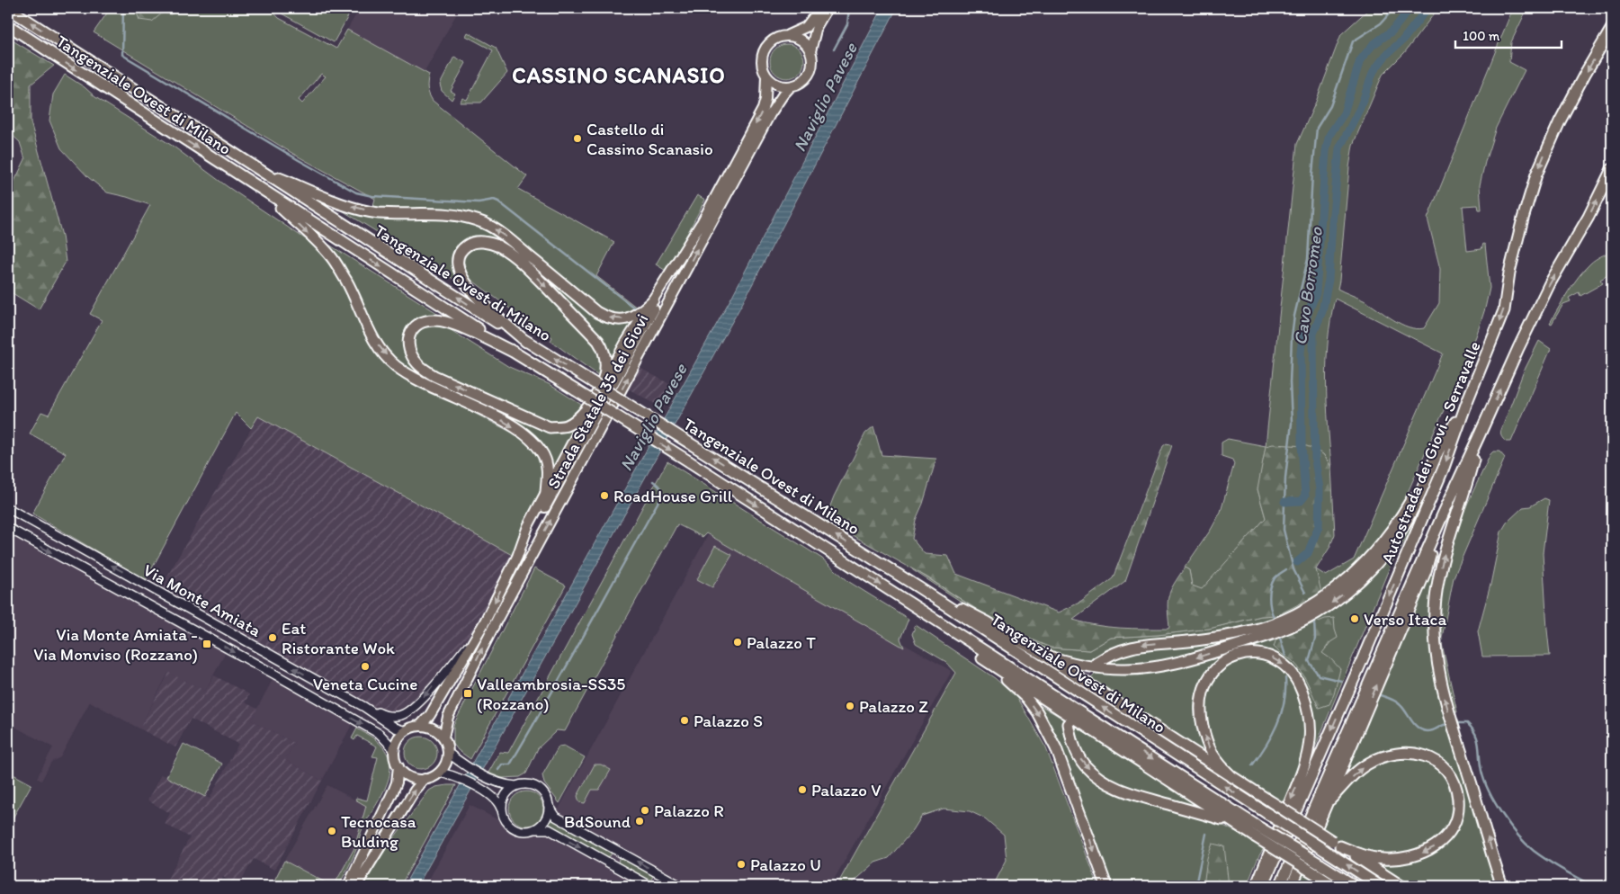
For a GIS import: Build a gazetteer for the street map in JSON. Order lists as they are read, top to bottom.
{
  "streets": {
    "highway": ["Tangenziale Ovest di Milano", "Autostrada dei Giovi - Serravalle"],
    "main road": ["Strada Statale 35 dei Giovi", "Via Monte Amiata"]
  },
  "crossings": [
    ["Strada Statale 35 dei Giovi", "Via Monte Amiata"]
  ],
  "districts": ["CASSINO SCANASIO"],
  "water": ["Naviglio Pavese", "Cavo Borromeo"],
  "places": {
    "other": [
      "Castello di Cassino Scanasio",
      "RoadHouse Grill",
      "Verso Itaca",
      "Eat Ristorante Wok",
      "Palazzo T",
      "Veneta Cucine",
      "Palazzo Z",
      "Palazzo S",
      "Palazzo V",
      "Palazzo R",
      "BdSound",
      "Tecnocasa Bulding",
      "Palazzo U"
    ],
    "transit": ["Via Monte Amiata - Via Monviso (Rozzano)", "Valleambrosia-SS35 (Rozzano)"]
  },
  "scale_bar": "100 m"
}
